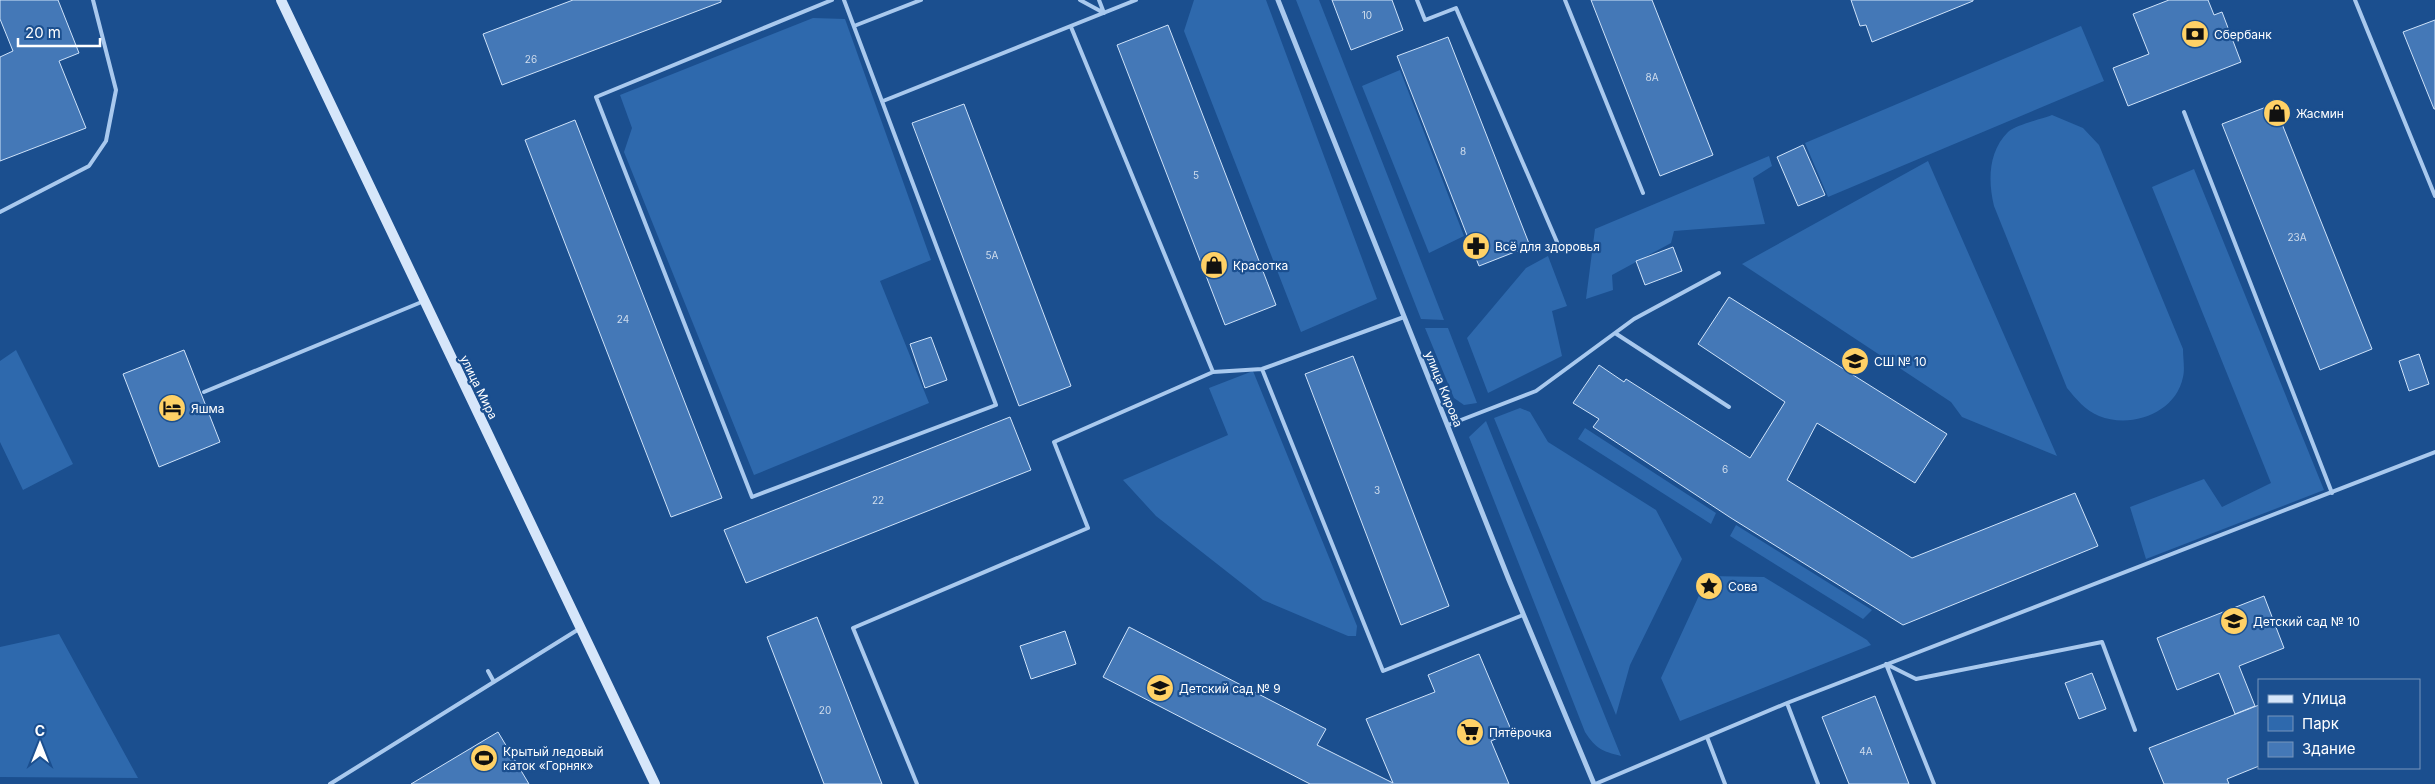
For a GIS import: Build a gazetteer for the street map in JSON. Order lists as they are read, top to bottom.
{
  "streets": {
    "main road": ["улица Мира"],
    "street": ["улица Кирова"]
  },
  "places": {
    "bank": ["Сбербанк"],
    "shop": ["Жасмин", "Красотка"],
    "pharmacy": ["Всё для здоровья"],
    "school or university": ["СШ № 10", "Детский сад № 10", "Детский сад № 9"],
    "hotel": ["Яшма"],
    "place": ["Сова"],
    "supermarket": ["Пятёрочка"],
    "sports": ["Крытый ледовый каток «Горняк»"]
  },
  "house_numbers": [
    "10",
    "26",
    "8А",
    "8",
    "5",
    "23А",
    "5А",
    "24",
    "6",
    "3",
    "22",
    "20",
    "4А"
  ],
  "legend": ["Улица", "Парк", "Здание"],
  "scale_bar": "20 m",
  "north": "top"
}
